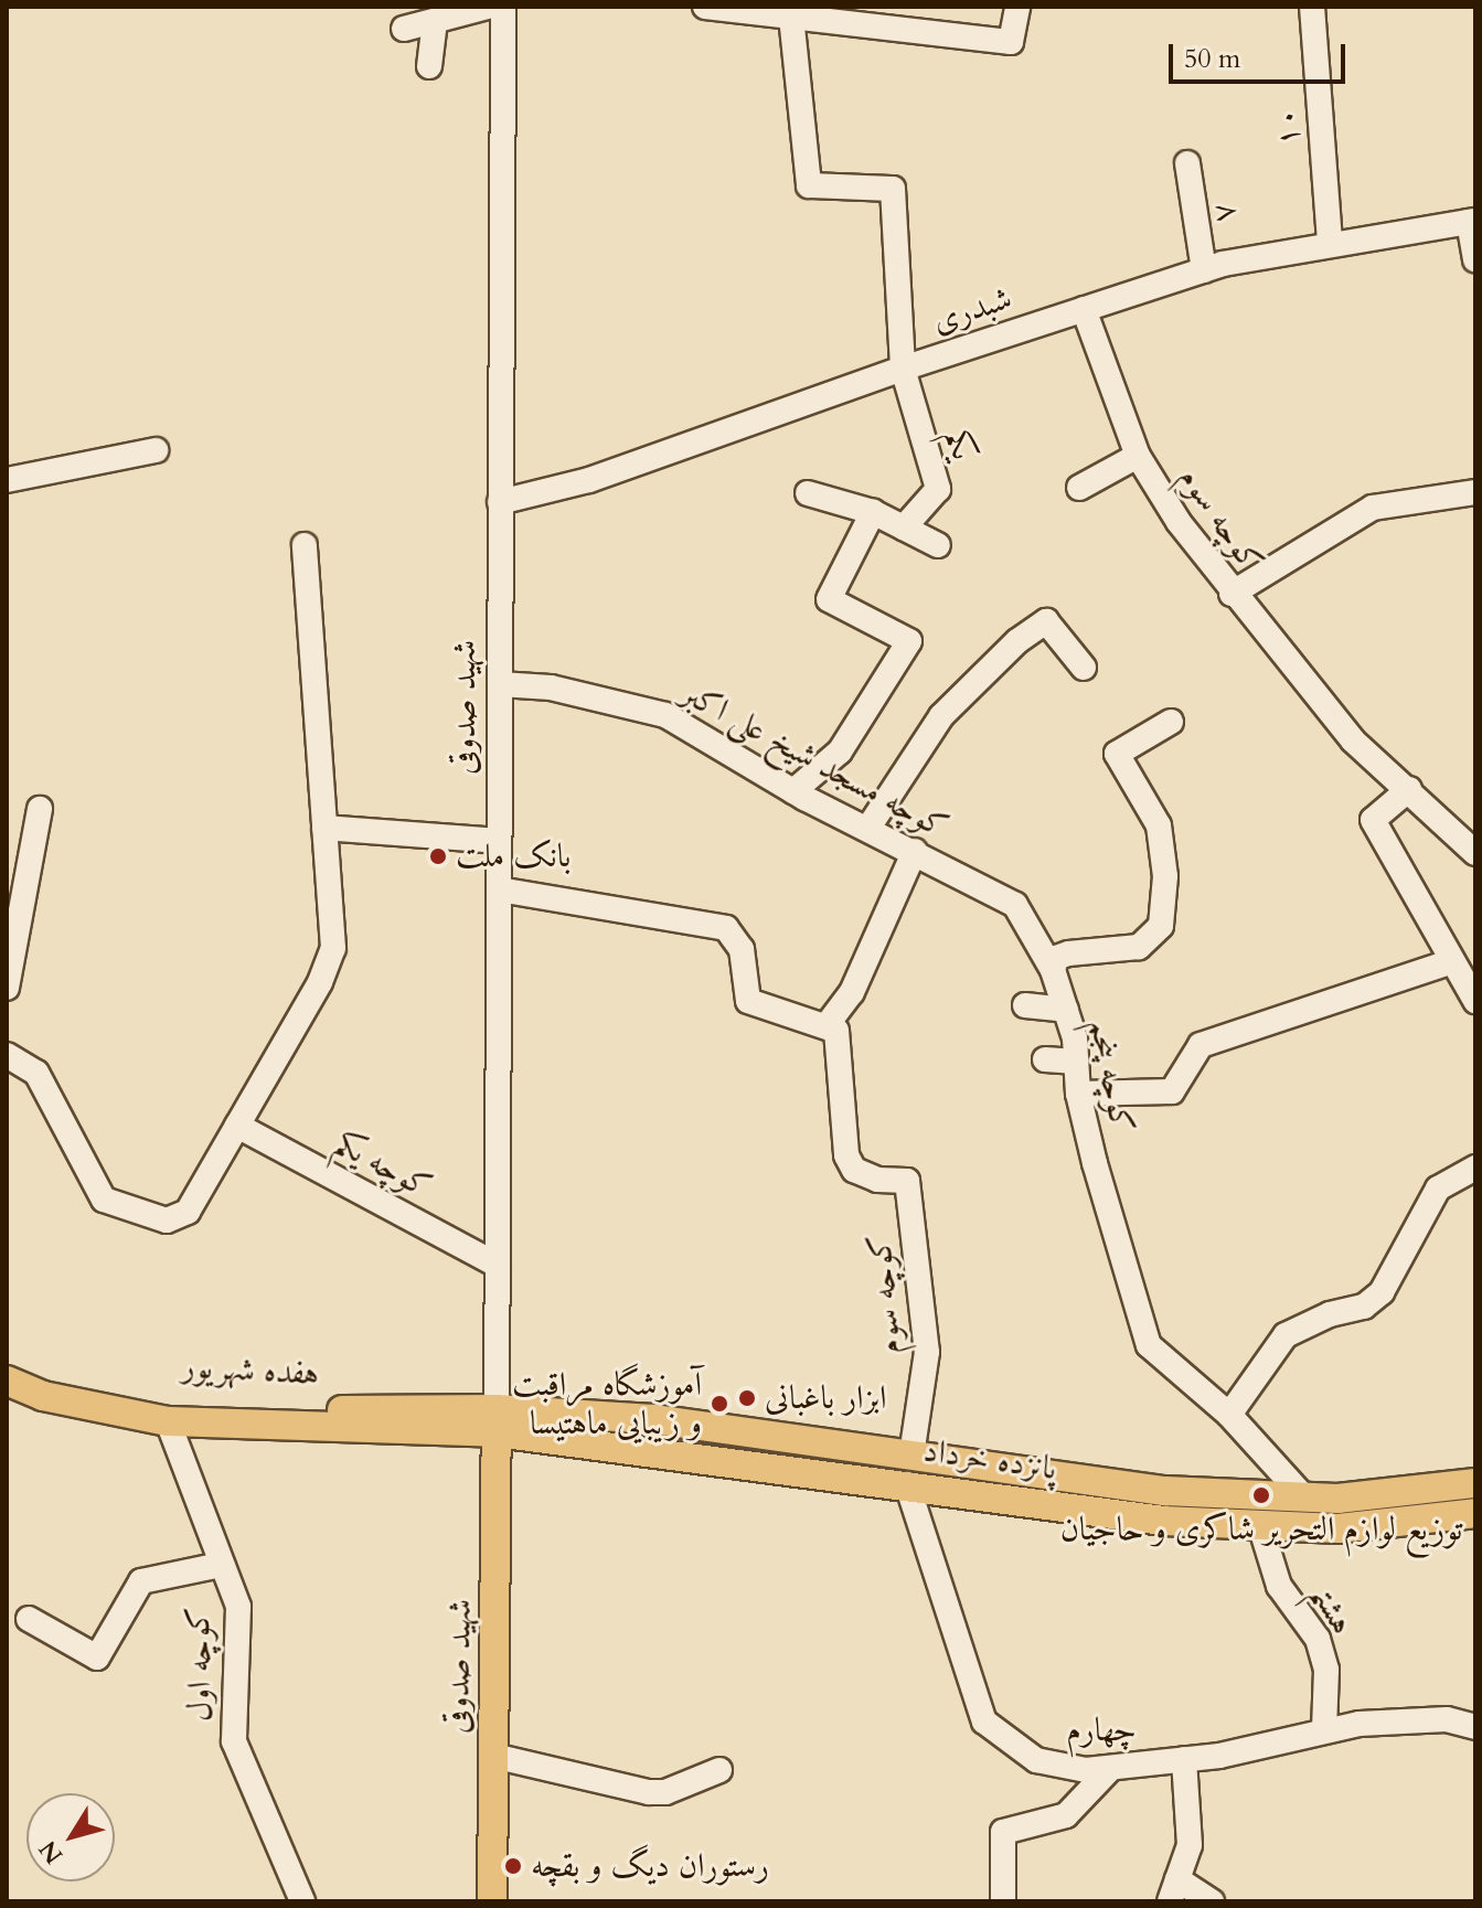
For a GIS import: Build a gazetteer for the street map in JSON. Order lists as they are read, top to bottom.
{
  "streets": {
    "main road": ["شهید صدوقی", "هفده شهریور", "پانزده خرداد"],
    "street": [
      "۱۰",
      "۸",
      "شبدری",
      "یکم",
      "کوچه سوم",
      "کوچه مسجد شیخ علی اکبر",
      "کوچه پنجم",
      "کوچه یکم",
      "هشتم",
      "کوچه اول",
      "چهارم"
    ]
  },
  "crossings": [
    ["۱۰", "شبدری"],
    ["۸", "شبدری"],
    ["شبدری", "یکم"],
    ["شبدری", "کوچه سوم"],
    ["شبدری", "شهید صدوقی"],
    ["کوچه سوم", "پانزده خرداد"],
    ["شهید صدوقی", "کوچه مسجد شیخ علی اکبر"],
    ["شهید صدوقی", "کوچه یکم"],
    ["شهید صدوقی", "هفده شهریور"],
    ["شهید صدوقی", "پانزده خرداد"],
    ["کوچه مسجد شیخ علی اکبر", "کوچه پنجم"],
    ["کوچه پنجم", "پانزده خرداد"],
    ["هفده شهریور", "پانزده خرداد"],
    ["هفده شهریور", "کوچه اول"],
    ["پانزده خرداد", "هشتم"],
    ["پانزده خرداد", "چهارم"],
    ["هشتم", "چهارم"]
  ],
  "places": [
    "بانک ملت",
    "ابزار باغبانی",
    "آموزشگاه مراقبت و زیبایی ماهتیسا",
    "توزیع لوازم التحریر شاکری و حاجیان",
    "رستوران دیگ و بقچه"
  ],
  "scale_bar": "50 m",
  "north": "bottom left"
}
